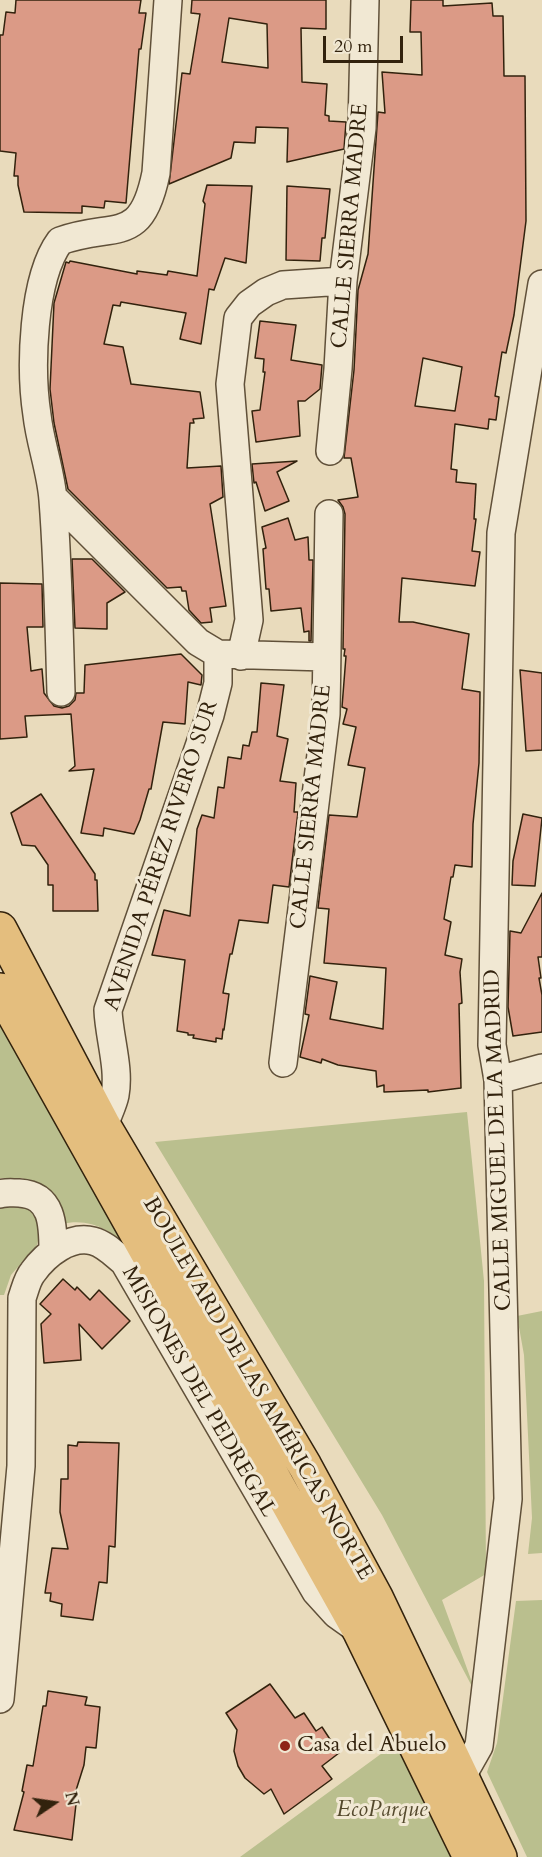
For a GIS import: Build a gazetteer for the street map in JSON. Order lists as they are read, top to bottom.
{
  "streets": {
    "main road": ["BOULEVARD DE LAS AMÉRICAS NORTE"],
    "street": [
      "CALLE SIERRA MADRE",
      "AVENIDA PÉREZ RIVERO SUR",
      "CALLE MIGUEL DE LA MADRID",
      "MISIONES DEL PEDREGAL"
    ]
  },
  "crossings": [
    ["CALLE SIERRA MADRE", "AVENIDA PÉREZ RIVERO SUR"],
    ["AVENIDA PÉREZ RIVERO SUR", "BOULEVARD DE LAS AMÉRICAS NORTE"],
    ["CALLE MIGUEL DE LA MADRID", "BOULEVARD DE LAS AMÉRICAS NORTE"],
    ["BOULEVARD DE LAS AMÉRICAS NORTE", "MISIONES DEL PEDREGAL"]
  ],
  "parks": ["EcoParque"],
  "places": ["Casa del Abuelo"],
  "scale_bar": "20 m",
  "north": "right"
}
